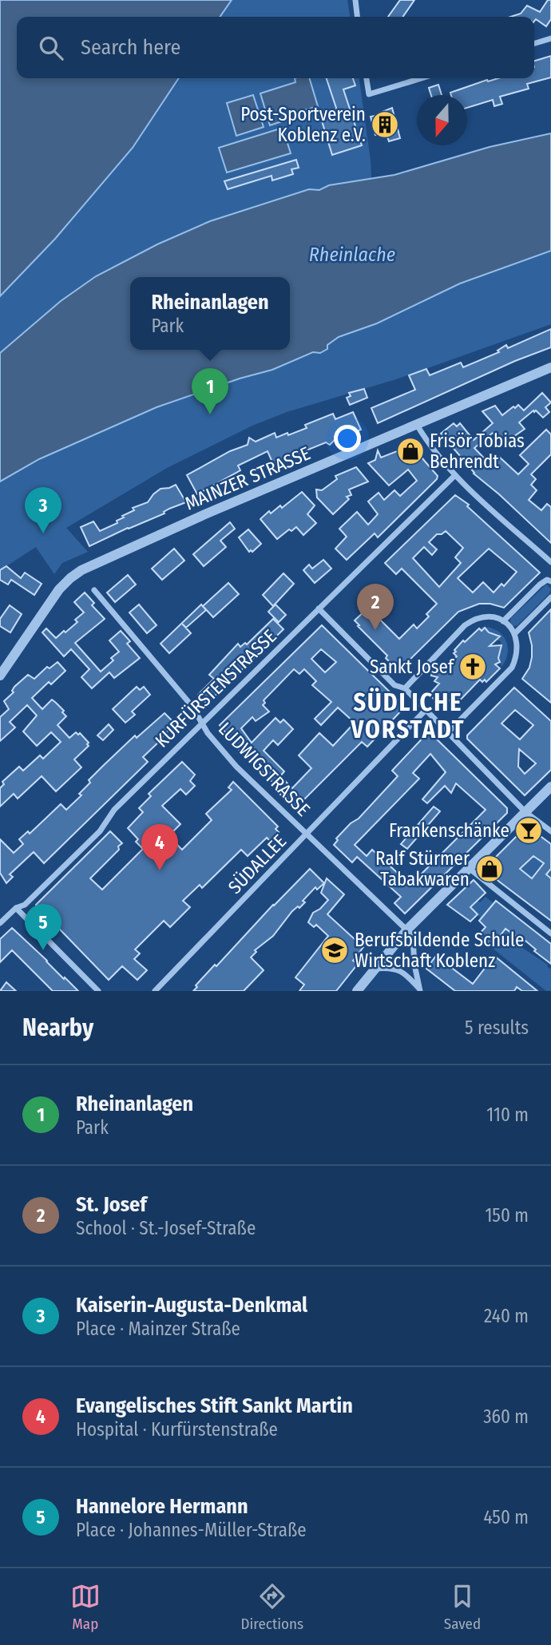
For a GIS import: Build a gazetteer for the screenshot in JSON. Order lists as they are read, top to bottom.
{
  "streets": {
    "street": [
      "MAINZER STRASSE",
      "KURFÜRSTENSTRASSE",
      "LUDWIGSTRASSE",
      "SÜDALLEE"
    ]
  },
  "crossings": [
    ["KURFÜRSTENSTRASSE", "LUDWIGSTRASSE"],
    ["LUDWIGSTRASSE", "SÜDALLEE"]
  ],
  "districts": ["SÜDLICHE VORSTADT"],
  "water": ["Rheinlache"],
  "places": {
    "building": ["Post-Sportverein Koblenz e.V."],
    "shop": ["Frisör Tobias Behrendt", "Ralf Stürmer Tabakwaren"],
    "church": ["Sankt Josef"],
    "bar": ["Frankenschänke"],
    "school or university": ["Berufsbildende Schule Wirtschaft Koblenz"]
  },
  "north": "bottom",
  "page": {
    "search": "Search here",
    "popup": ["Rheinanlagen", "Park"],
    "pins": [
      "1",
      "3",
      "2",
      "4",
      "5"
    ],
    "heading": ["Nearby", "5 results"],
    "list": [
      {
        "mark": "1",
        "name": "Rheinanlagen",
        "note": "Park",
        "value": "110 m"
      },
      {
        "mark": "2",
        "name": "St. Josef",
        "note": "School · St.-Josef-Straße",
        "value": "150 m"
      },
      {
        "mark": "3",
        "name": "Kaiserin-Augusta-Denkmal",
        "note": "Place · Mainzer Straße",
        "value": "240 m"
      },
      {
        "mark": "4",
        "name": "Evangelisches Stift Sankt Martin",
        "note": "Hospital · Kurfürstenstraße",
        "value": "360 m"
      },
      {
        "mark": "5",
        "name": "Hannelore Hermann",
        "note": "Place · Johannes-Müller-Straße",
        "value": "450 m"
      }
    ],
    "nav": ["Map", "Directions", "Saved"]
  }
}
